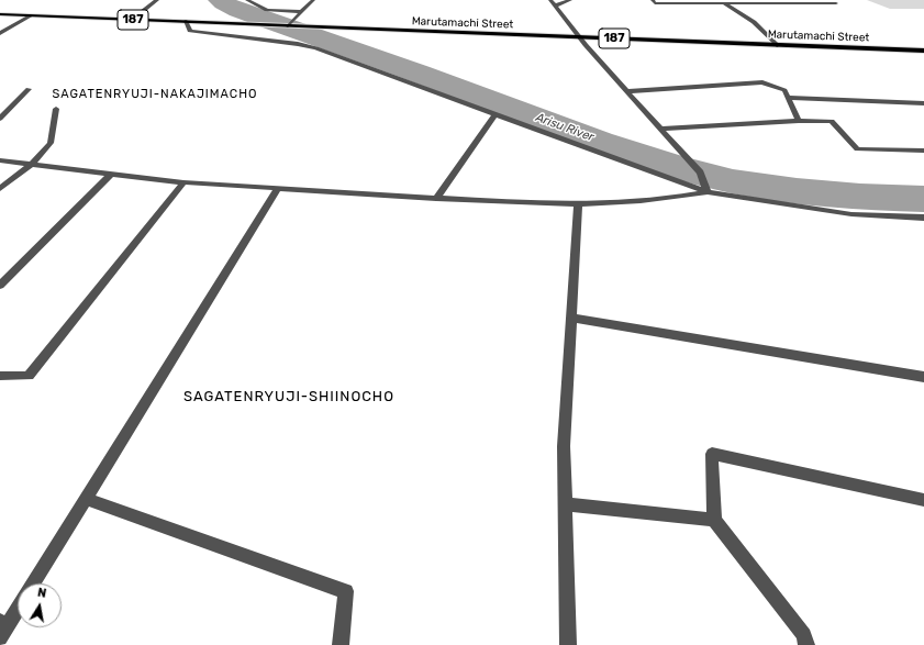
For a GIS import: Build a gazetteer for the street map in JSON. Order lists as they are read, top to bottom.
{
  "streets": {
    "main road": ["187", "Marutamachi Street"]
  },
  "districts": ["SAGATENRYUJI-NAKAJIMACHO", "SAGATENRYUJI-SHIINOCHO"],
  "water": ["Arisu River"],
  "north": "top"
}
